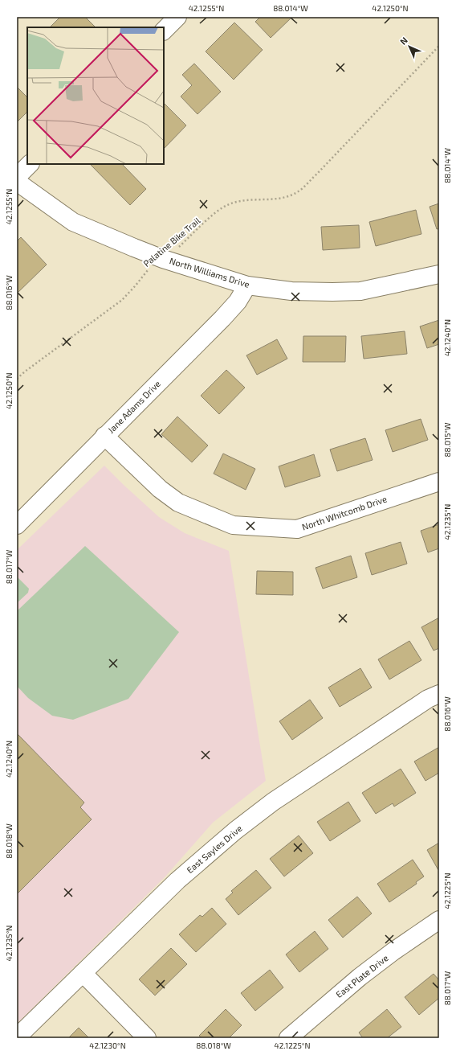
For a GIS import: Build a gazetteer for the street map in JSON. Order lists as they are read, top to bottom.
{
  "streets": {
    "street": [
      "North Williams Drive",
      "Jane Adams Drive",
      "North Whitcomb Drive",
      "East Sayles Drive",
      "East Plate Drive"
    ],
    "path": ["Palatine Bike Trail"]
  },
  "crossings": [
    ["Palatine Bike Trail", "North Williams Drive"],
    ["North Williams Drive", "Jane Adams Drive"],
    ["Jane Adams Drive", "North Whitcomb Drive"]
  ],
  "north": "top left",
  "coordinates": [
    "42.1255°N",
    "88.014°W",
    "42.1250°N",
    "88.016°W",
    "42.1240°N",
    "88.015°W",
    "42.1235°N",
    "88.017°W",
    "88.018°W",
    "42.1225°N",
    "42.1230°N"
  ]
}
